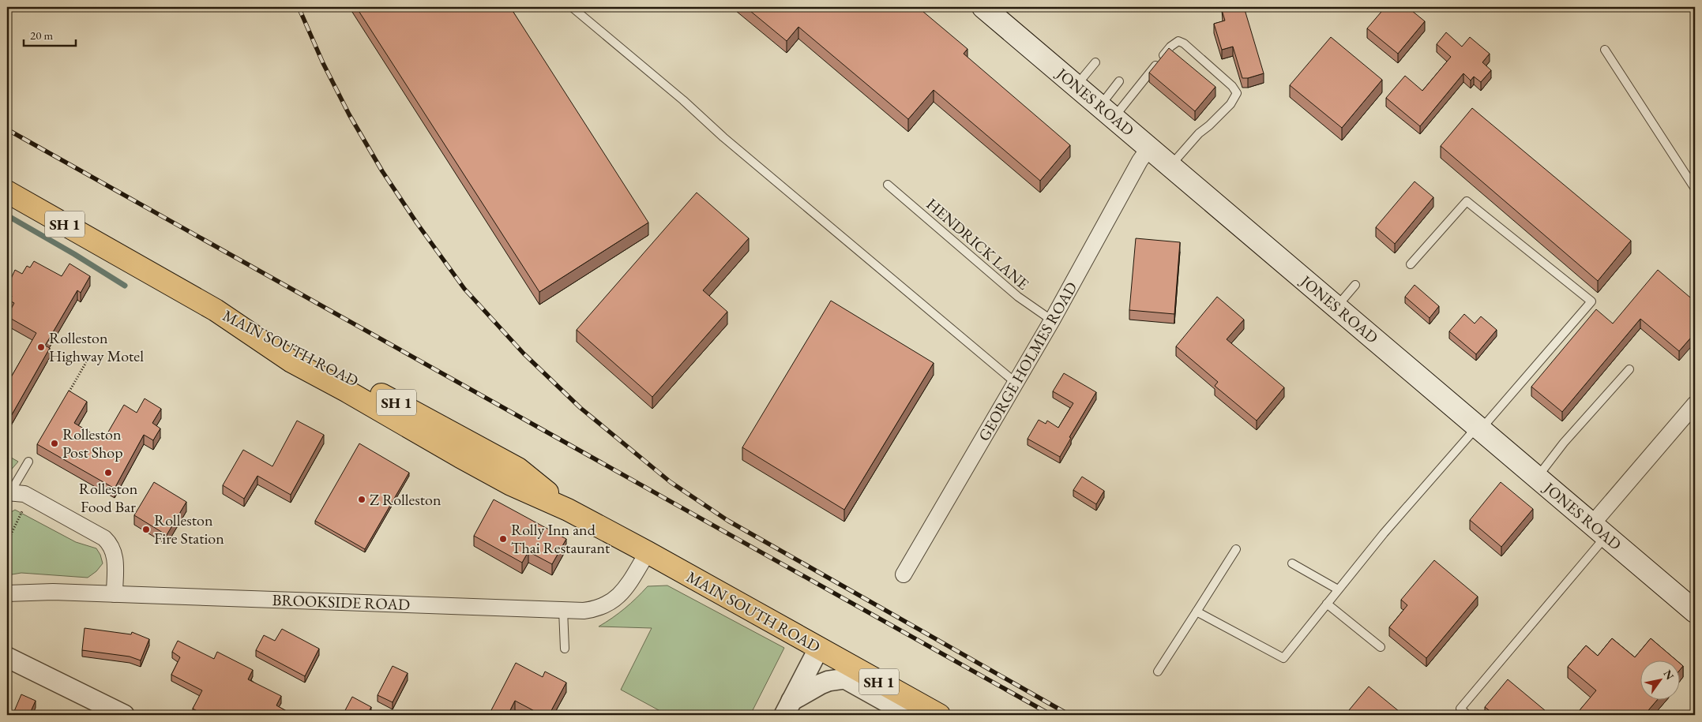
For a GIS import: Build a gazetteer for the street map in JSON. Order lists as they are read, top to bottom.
{
  "streets": {
    "highway": ["SH 1", "MAIN SOUTH ROAD"],
    "main road": ["JONES ROAD"],
    "street": ["GEORGE HOLMES ROAD", "BROOKSIDE ROAD"],
    "lane": ["HENDRICK LANE"]
  },
  "crossings": [
    ["JONES ROAD", "GEORGE HOLMES ROAD"],
    ["HENDRICK LANE", "GEORGE HOLMES ROAD"],
    ["MAIN SOUTH ROAD", "BROOKSIDE ROAD"]
  ],
  "places": [
    "Rolleston Highway Motel",
    "Rolleston Post Shop",
    "Rolleston Food Bar",
    "Z Rolleston",
    "Rolleston Fire Station",
    "Rolly Inn and Thai Restaurant"
  ],
  "scale_bar": "20 m",
  "north": "top right"
}
